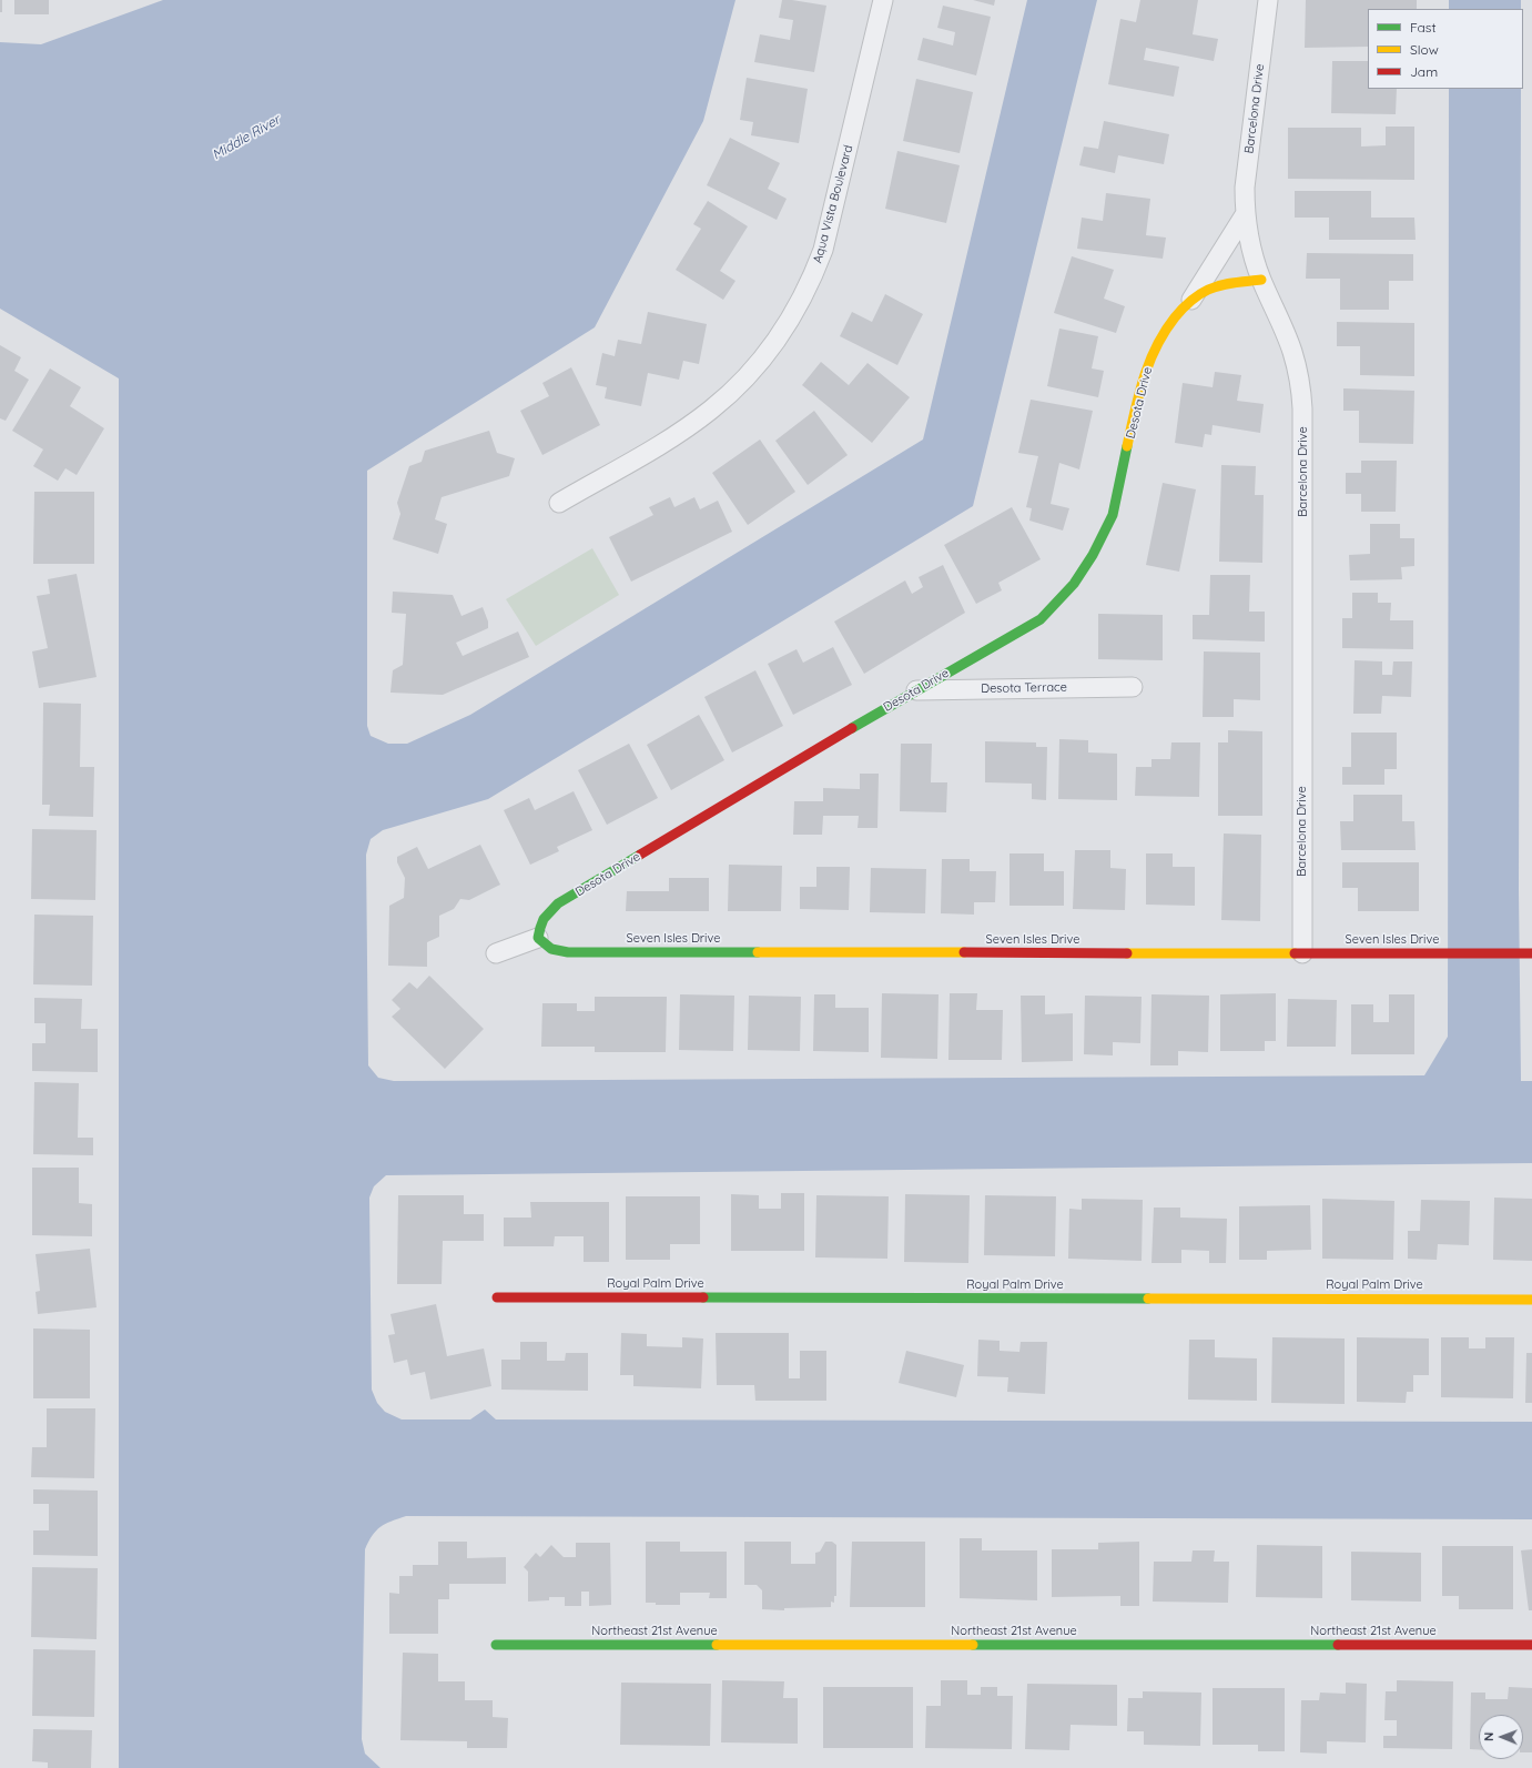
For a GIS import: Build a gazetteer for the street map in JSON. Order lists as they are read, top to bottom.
{
  "streets": {
    "street": [
      "Barcelona Drive",
      "Aqua Vista Boulevard",
      "Desota Drive",
      "Desota Terrace",
      "Seven Isles Drive",
      "Royal Palm Drive",
      "Northeast 21st Avenue"
    ]
  },
  "crossings": [
    ["Barcelona Drive", "Desota Drive"],
    ["Barcelona Drive", "Seven Isles Drive"],
    ["Desota Drive", "Desota Terrace"],
    ["Desota Drive", "Seven Isles Drive"]
  ],
  "water": ["Middle River"],
  "legend": ["Fast", "Slow", "Jam"],
  "north": "left"
}
